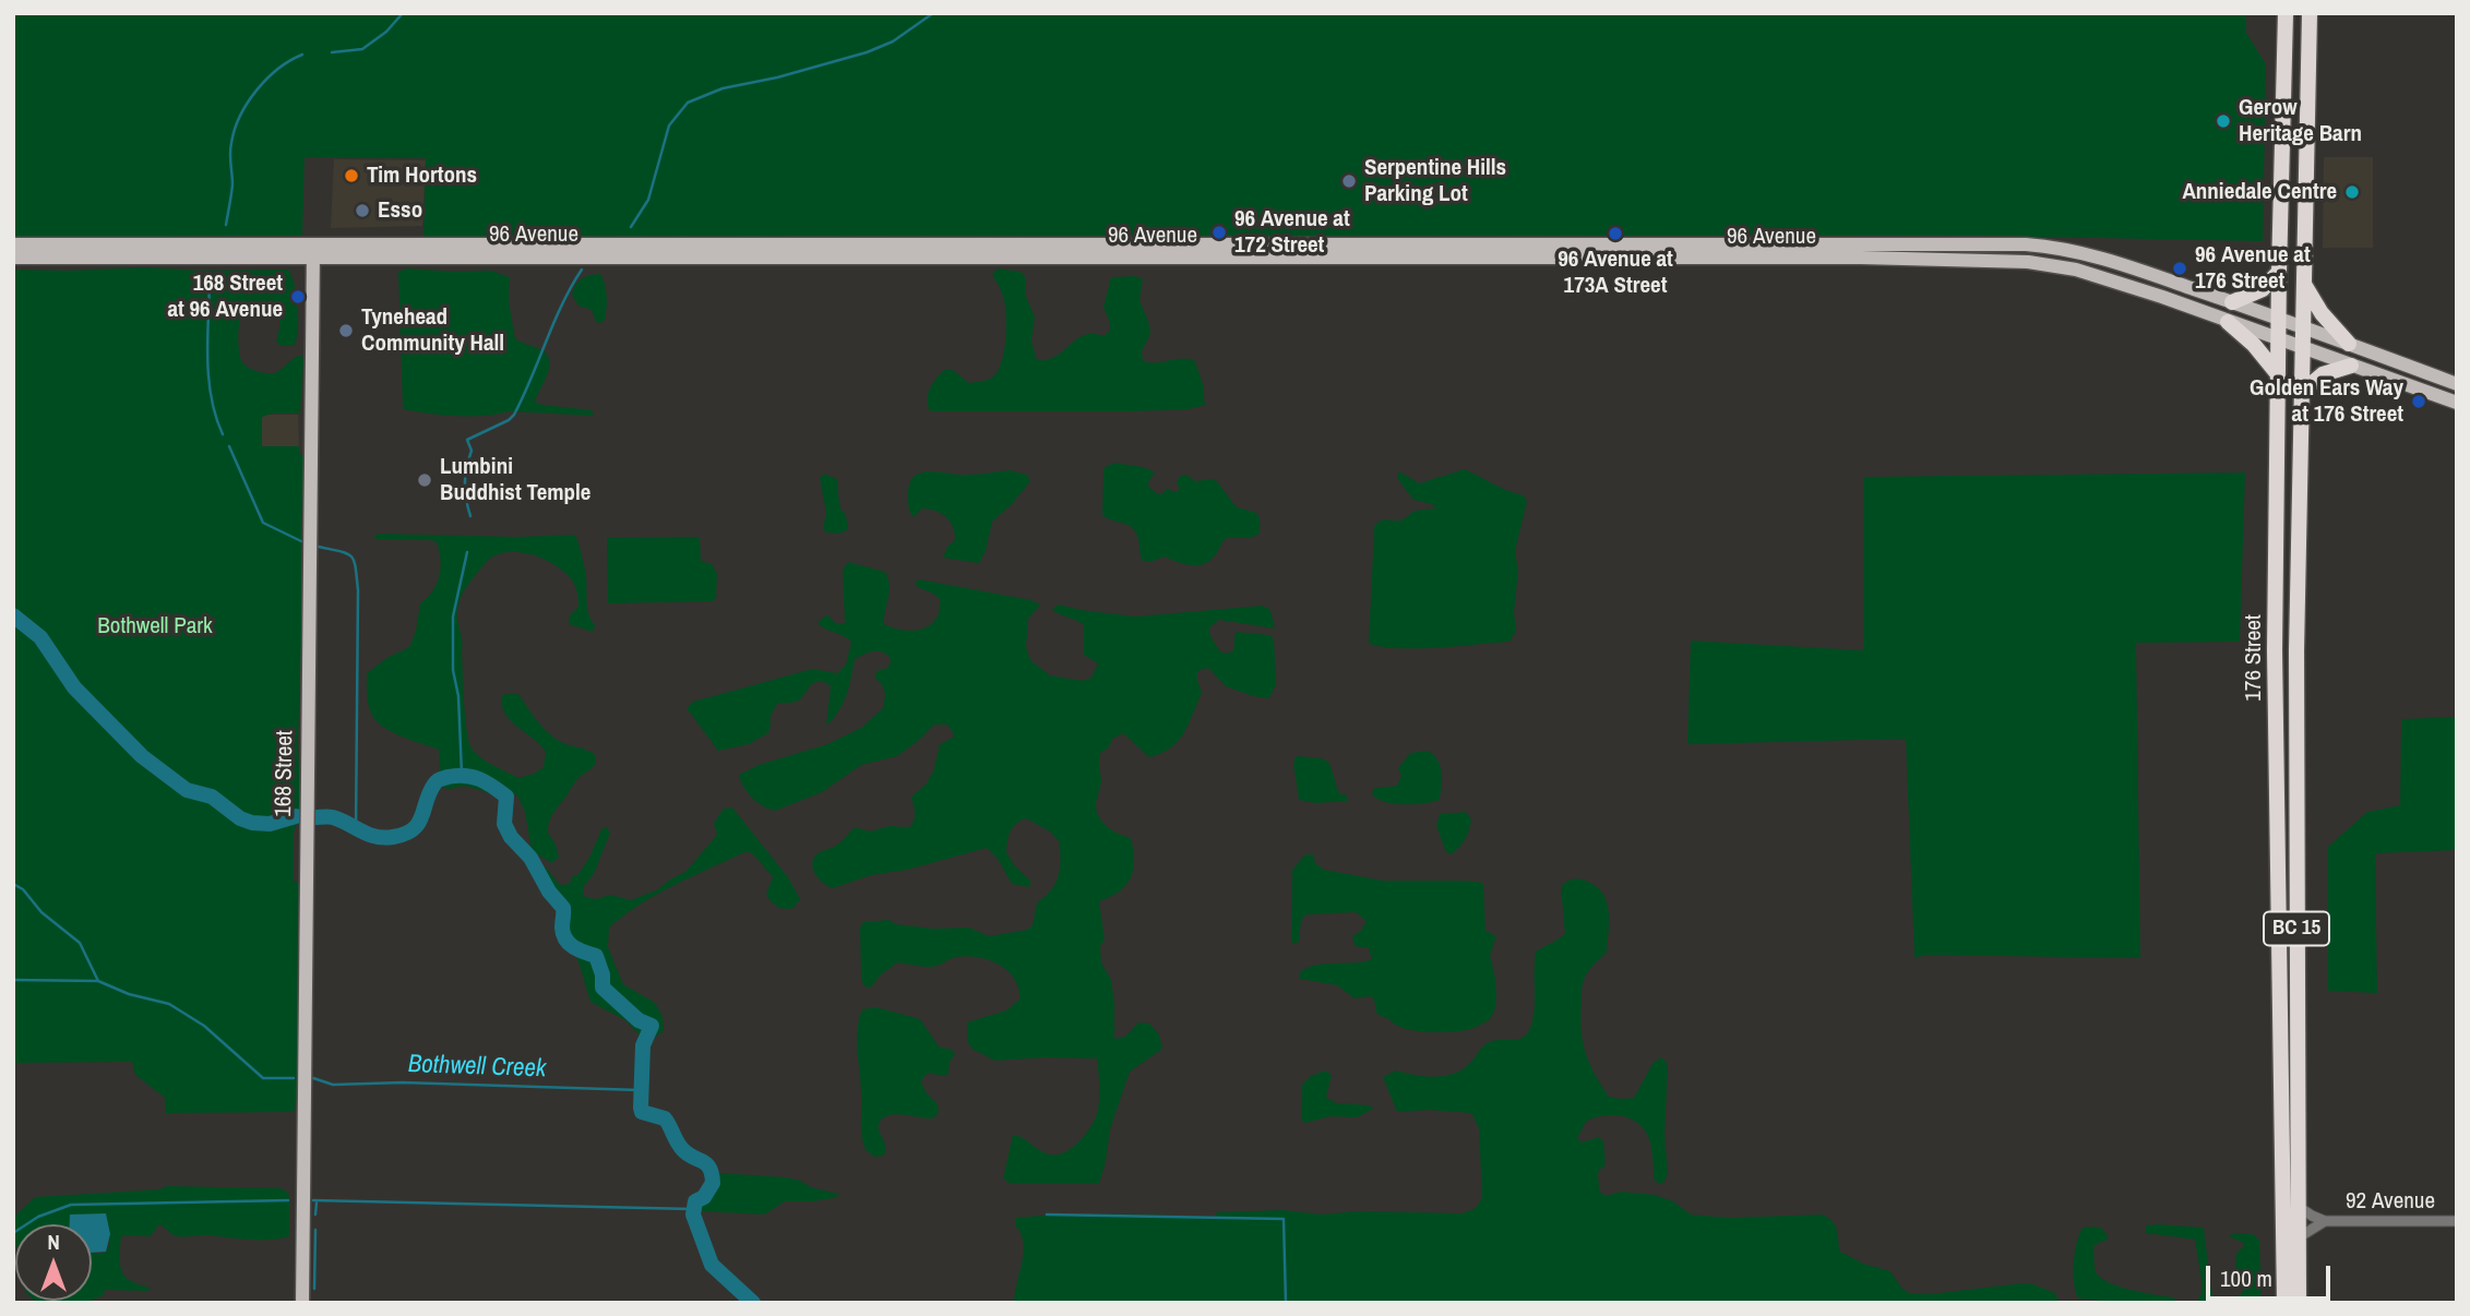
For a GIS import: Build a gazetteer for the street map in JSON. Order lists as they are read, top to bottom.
{
  "streets": {
    "highway": ["176 Street", "BC 15"],
    "main road": ["96 Avenue", "168 Street"],
    "street": ["92 Avenue"]
  },
  "crossings": [
    ["96 Avenue", "176 Street"],
    ["96 Avenue", "168 Street"],
    ["176 Street", "92 Avenue"]
  ],
  "water": ["Bothwell Creek"],
  "parks": ["Bothwell Park"],
  "places": [
    "Gerow Heritage Barn",
    "Tim Hortons",
    "Serpentine Hills Parking Lot",
    "Anniedale Centre",
    "Esso",
    "96 Avenue at 172 Street",
    "96 Avenue at 173A Street",
    "96 Avenue at 176 Street",
    "168 Street at 96 Avenue",
    "Tynehead Community Hall",
    "Golden Ears Way at 176 Street",
    "Lumbini Buddhist Temple"
  ],
  "scale_bar": "100 m",
  "north": "top"
}
